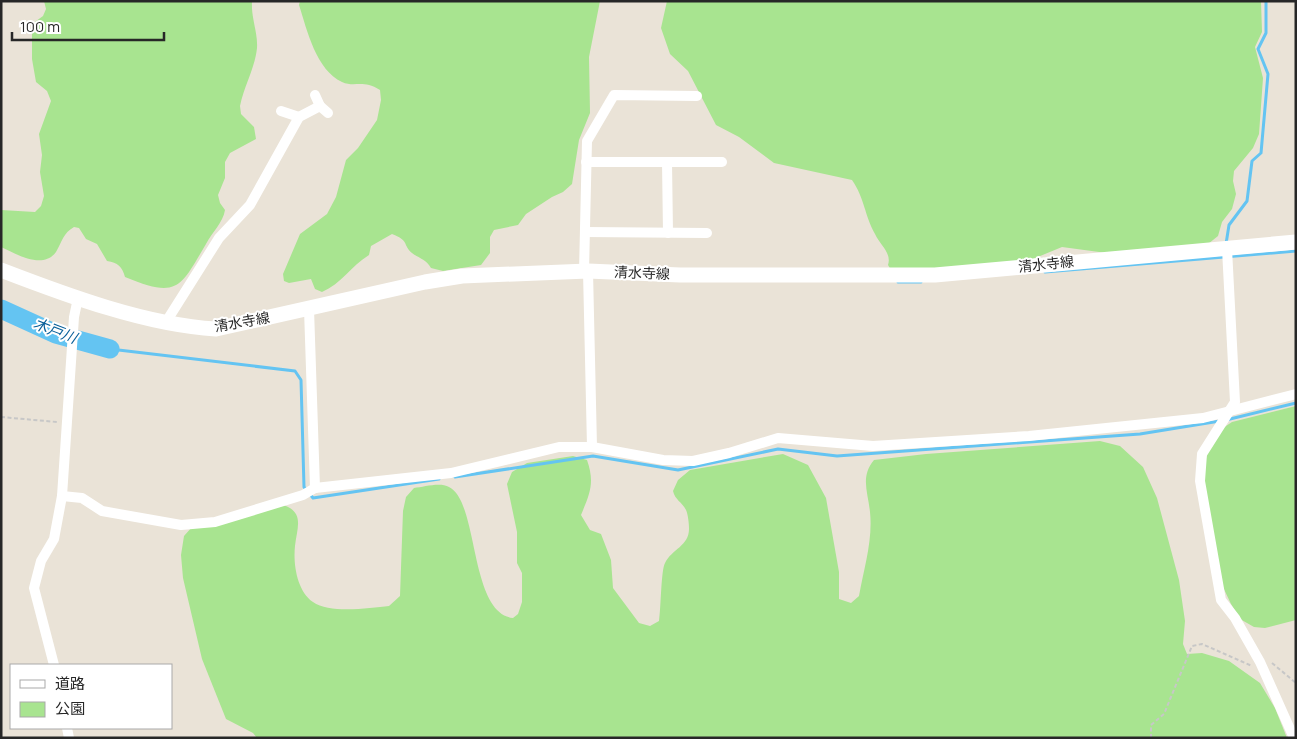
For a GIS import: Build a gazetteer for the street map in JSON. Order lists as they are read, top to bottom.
{
  "streets": {
    "main road": ["清水寺線"]
  },
  "water": ["木戸川"],
  "legend": ["道路", "公園"],
  "scale_bar": "100 m"
}
